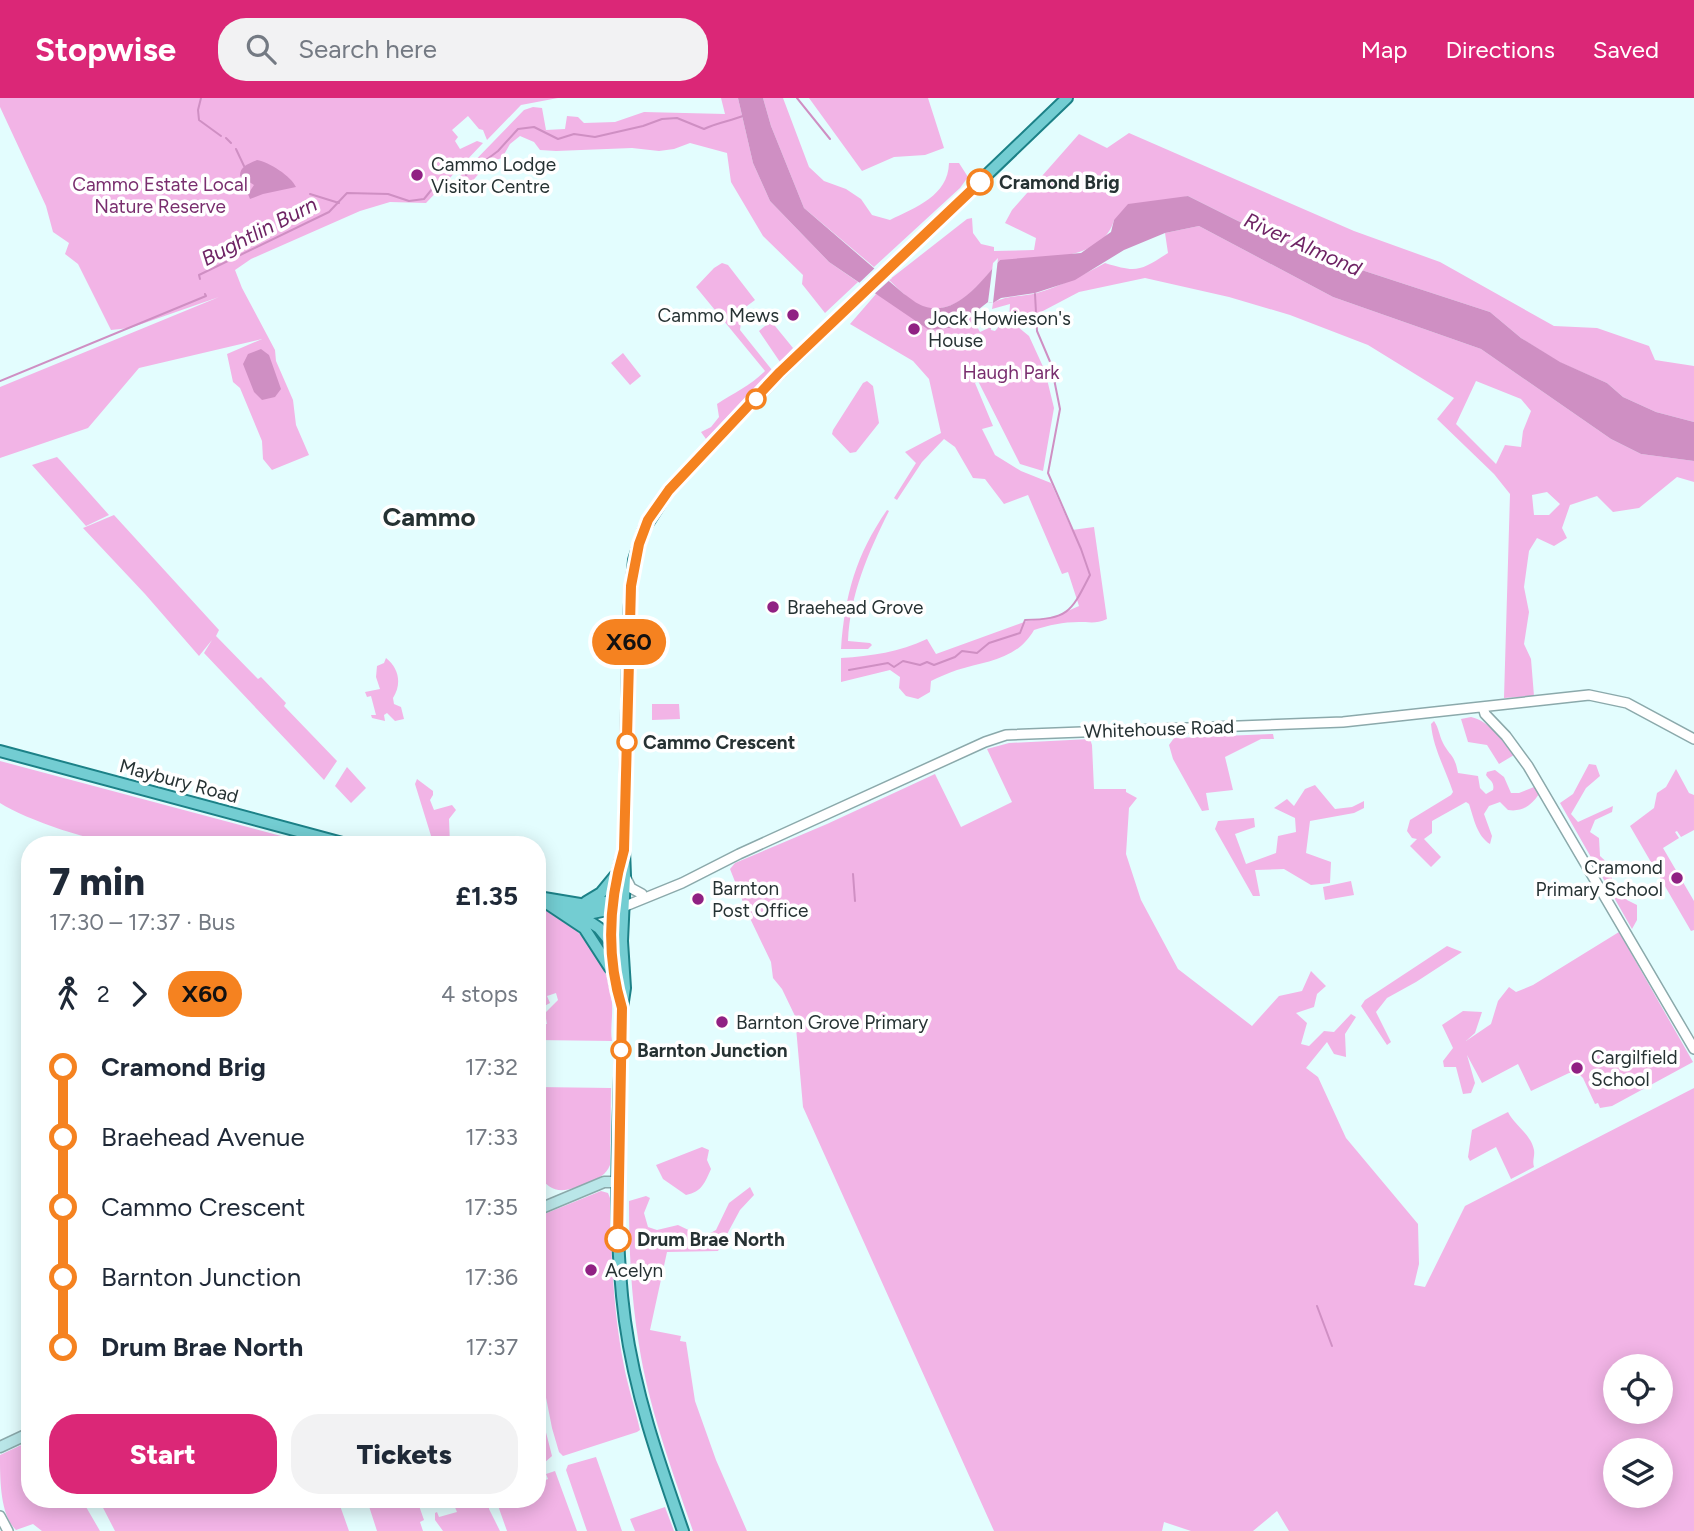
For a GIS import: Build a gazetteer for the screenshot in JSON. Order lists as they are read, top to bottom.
{
  "streets": {
    "main road": ["Maybury Road"],
    "street": ["Whitehouse Road"]
  },
  "districts": ["Cammo"],
  "water": ["Bughtlin Burn", "River Almond"],
  "parks": ["Cammo Estate Local Nature Reserve", "Haugh Park"],
  "places": [
    "Cammo Lodge Visitor Centre",
    "Cramond Brig",
    "Cammo Mews",
    "Jock Howieson's House",
    "Braehead Grove",
    "Cammo Crescent",
    "Cramond Primary School",
    "Barnton Post Office",
    "Barnton Grove Primary",
    "Barnton Junction",
    "Cargilfield School",
    "Drum Brae North",
    "Acelyn"
  ],
  "lines": ["bus line X60"],
  "page": {
    "header": "Stopwise",
    "search": "Search here",
    "nav": ["Map", "Directions", "Saved"],
    "on_map": "X60",
    "heading": ["7 min", "17:30 – 17:37 · Bus", "£1.35"],
    "legs": ["2", "X60", "4 stops"],
    "list": [
      {
        "name": "Cramond Brig",
        "value": "17:32"
      },
      {
        "name": "Braehead Avenue",
        "value": "17:33"
      },
      {
        "name": "Cammo Crescent",
        "value": "17:35"
      },
      {
        "name": "Barnton Junction",
        "value": "17:36"
      },
      {
        "name": "Drum Brae North",
        "value": "17:37"
      }
    ],
    "buttons": ["Start", "Tickets"]
  }
}
